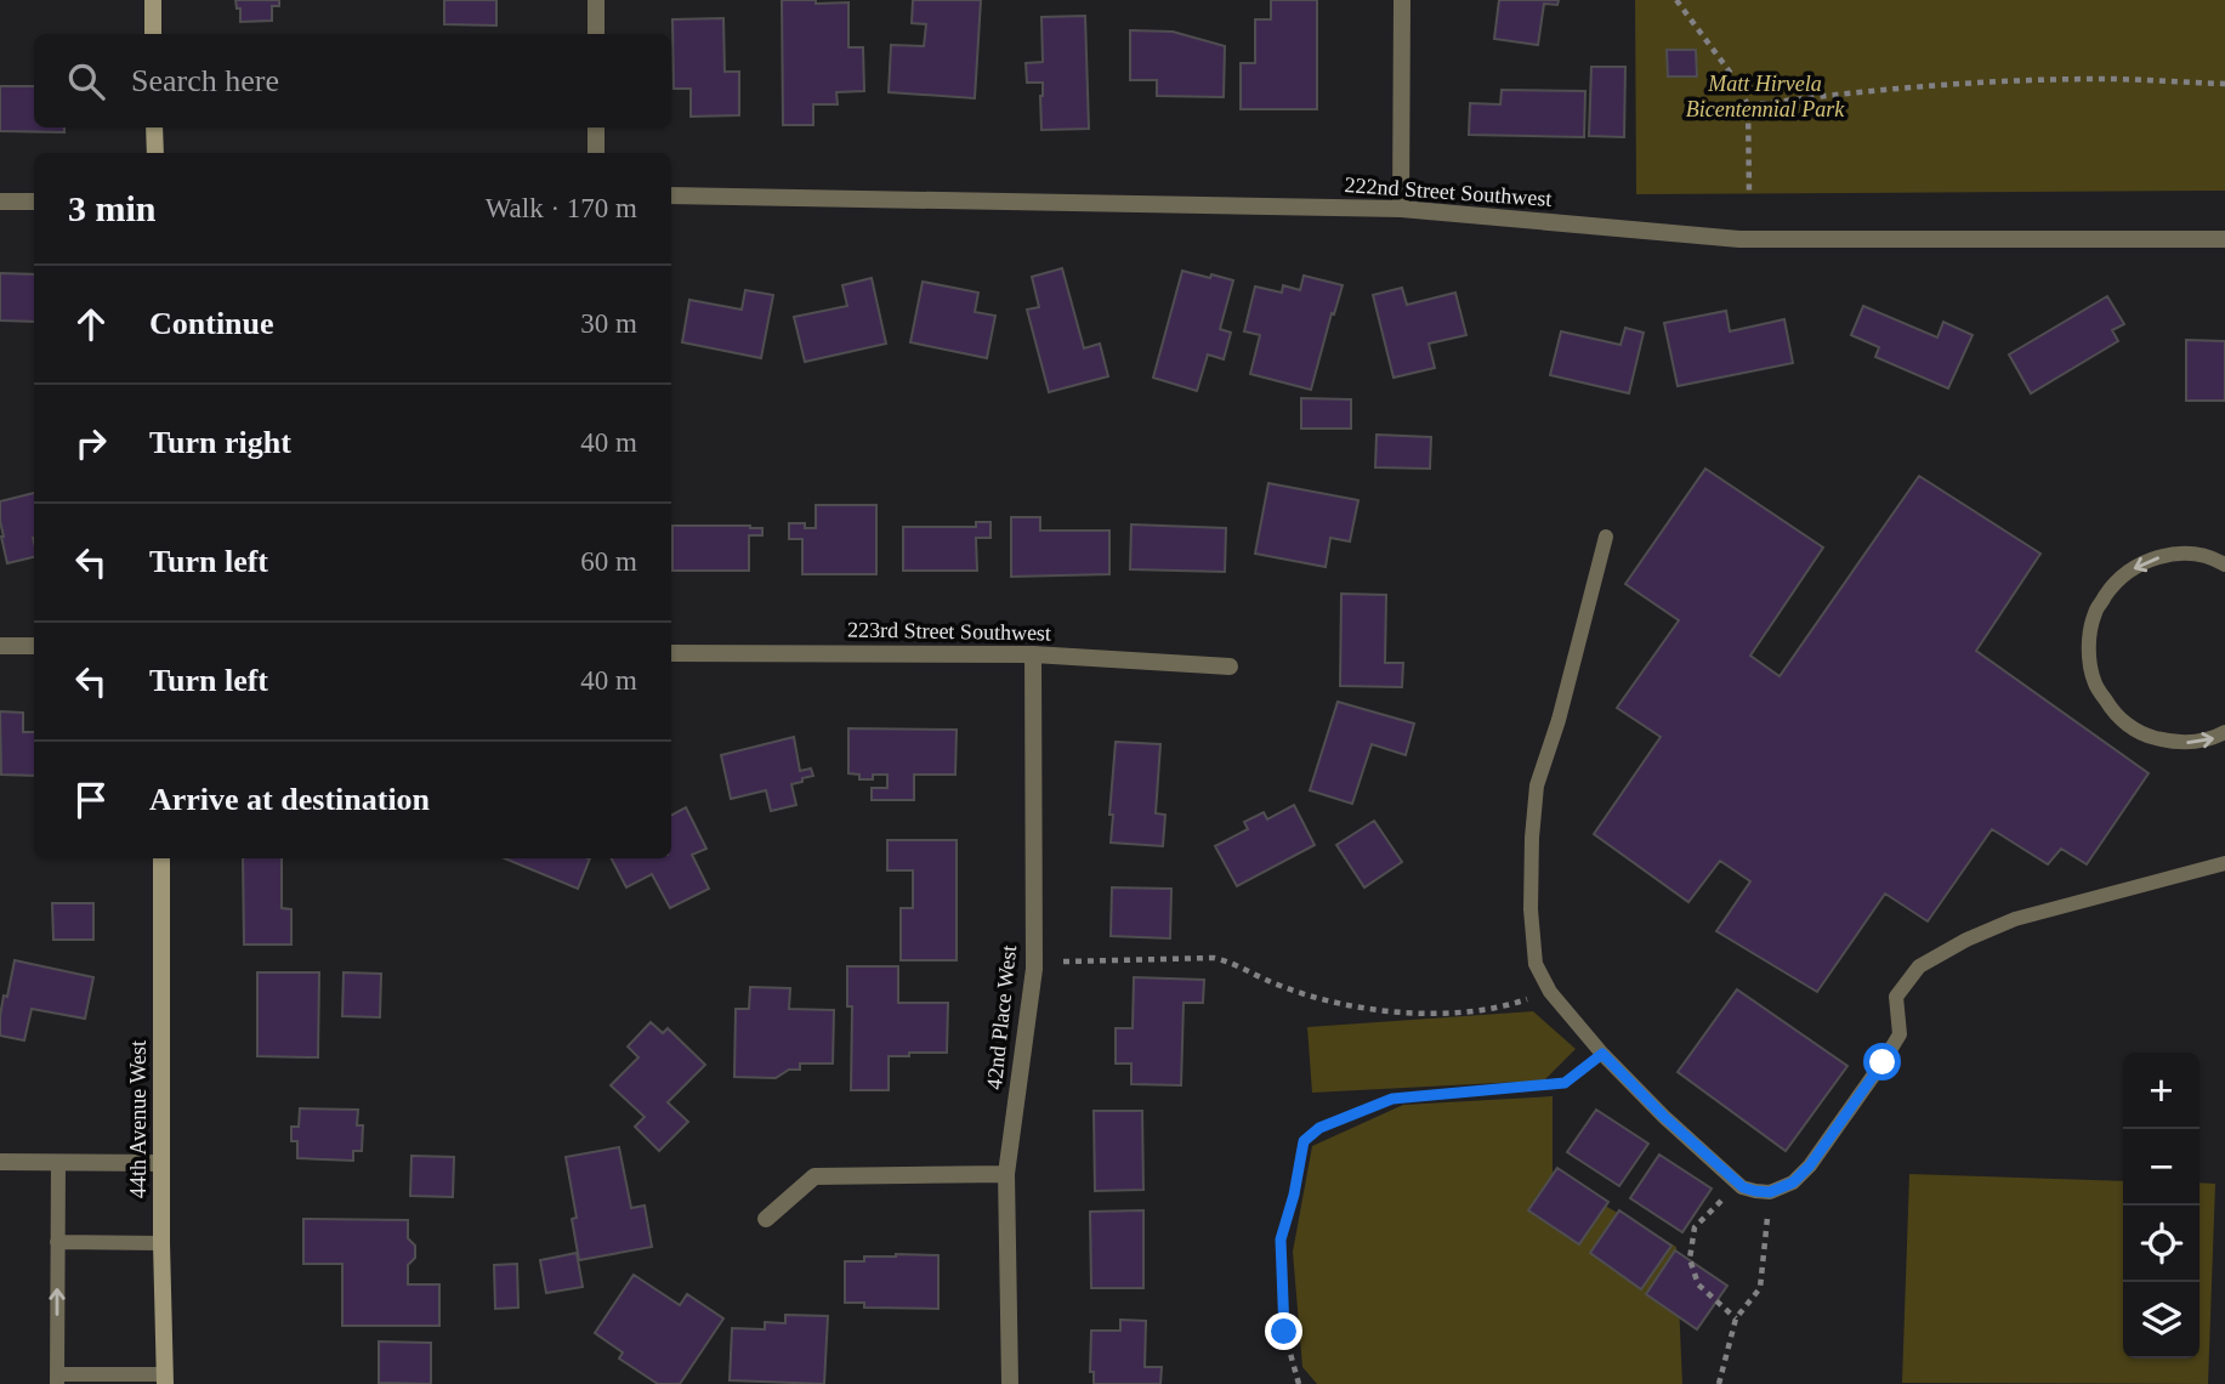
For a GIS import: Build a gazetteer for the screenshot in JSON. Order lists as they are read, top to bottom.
{
  "streets": {
    "main road": ["44th Avenue West"],
    "street": ["222nd Street Southwest", "223rd Street Southwest", "42nd Place West"]
  },
  "crossings": [
    ["223rd Street Southwest", "42nd Place West"]
  ],
  "parks": ["Matt Hirvela Bicentennial Park"],
  "page": {
    "search": "Search here",
    "heading": ["3 min", "Walk · 170 m"],
    "list": [
      ["Continue", "30 m"],
      ["Turn right", "40 m"],
      ["Turn left", "60 m"],
      ["Turn left", "40 m"],
      "Arrive at destination"
    ],
    "map_buttons": ["+", "−"]
  }
}
